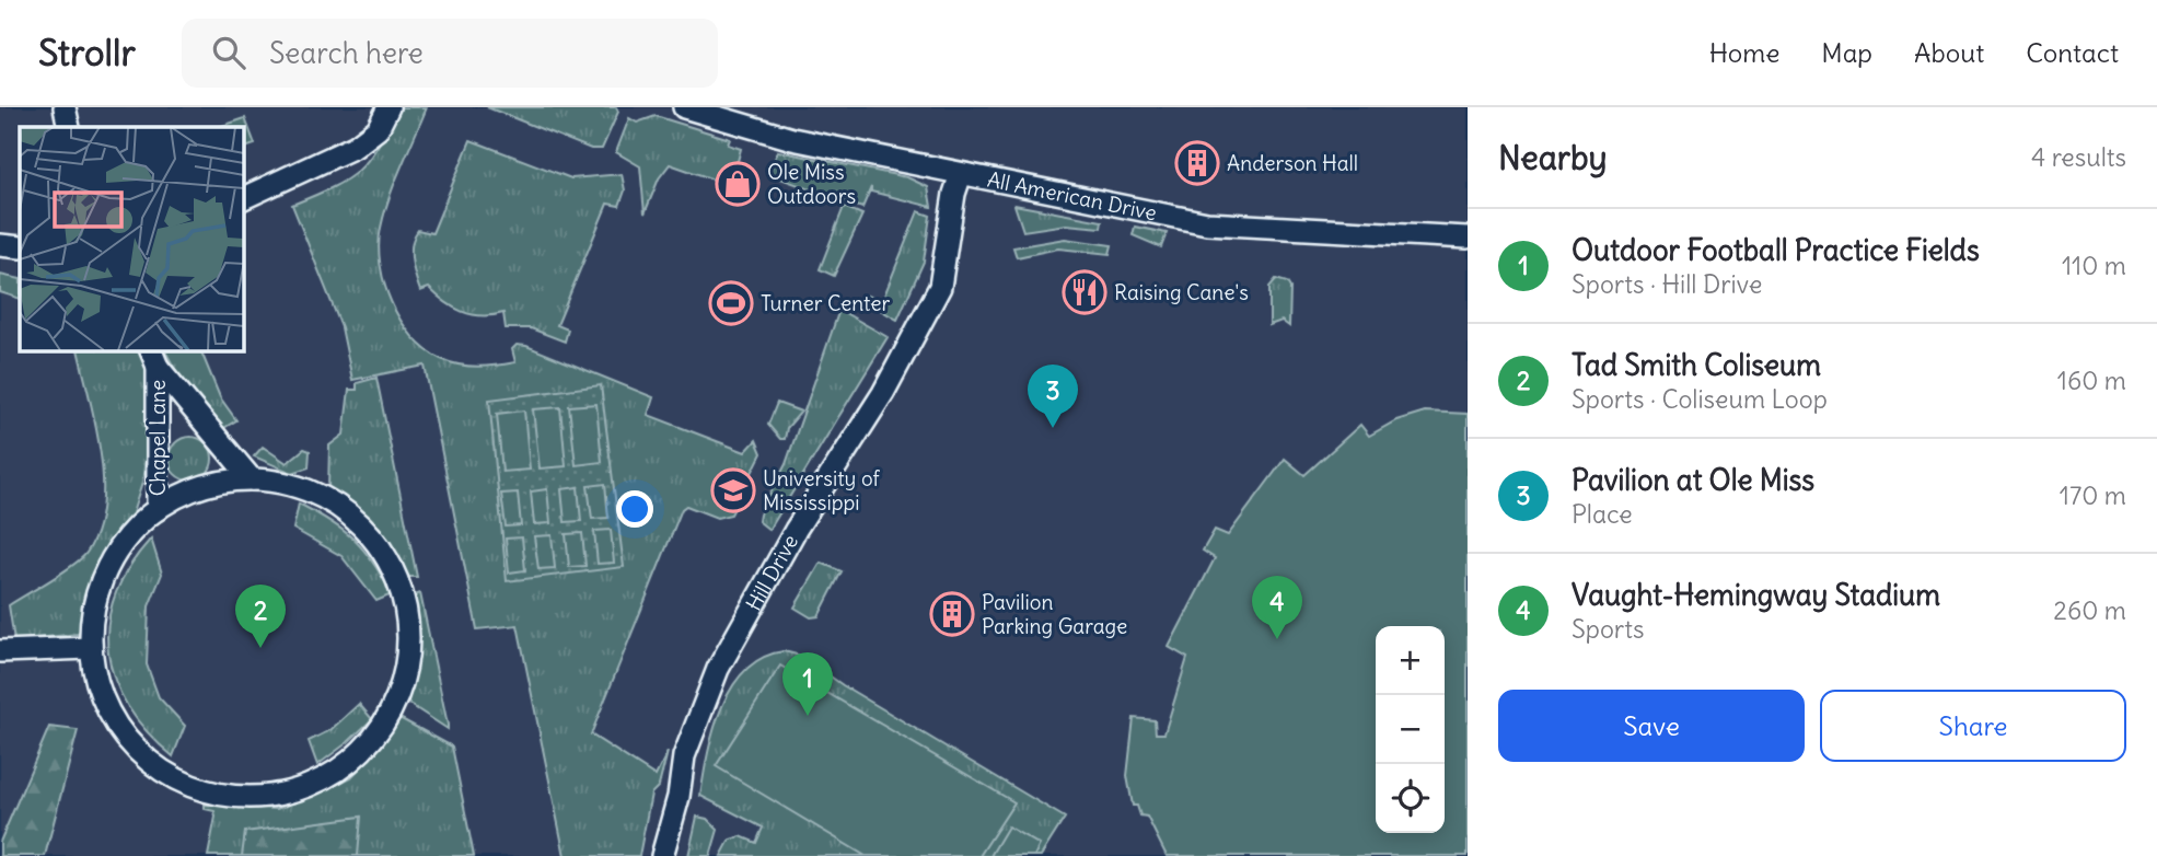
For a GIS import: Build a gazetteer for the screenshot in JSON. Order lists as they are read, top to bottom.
{
  "streets": {
    "street": ["All American Drive", "Chapel Lane", "Hill Drive"]
  },
  "crossings": [
    ["All American Drive", "Hill Drive"]
  ],
  "places": {
    "building": ["Anderson Hall", "Pavilion Parking Garage"],
    "shop": ["Ole Miss Outdoors"],
    "restaurant": ["Raising Cane's"],
    "sports": ["Turner Center"],
    "school or university": ["University of Mississippi"]
  },
  "page": {
    "header": "Strollr",
    "search": "Search here",
    "nav": [
      "Home",
      "Map",
      "About",
      "Contact"
    ],
    "heading": ["Nearby", "4 results"],
    "list": [
      {
        "mark": "1",
        "name": "Outdoor Football Practice Fields",
        "note": "Sports · Hill Drive",
        "value": "110 m"
      },
      {
        "mark": "2",
        "name": "Tad Smith Coliseum",
        "note": "Sports · Coliseum Loop",
        "value": "160 m"
      },
      {
        "mark": "3",
        "name": "Pavilion at Ole Miss",
        "note": "Place",
        "value": "170 m"
      },
      {
        "mark": "4",
        "name": "Vaught-Hemingway Stadium",
        "note": "Sports",
        "value": "260 m"
      }
    ],
    "pins": [
      "3",
      "4",
      "2",
      "1"
    ],
    "map_buttons": ["+", "−"],
    "buttons": ["Save", "Share"]
  }
}
